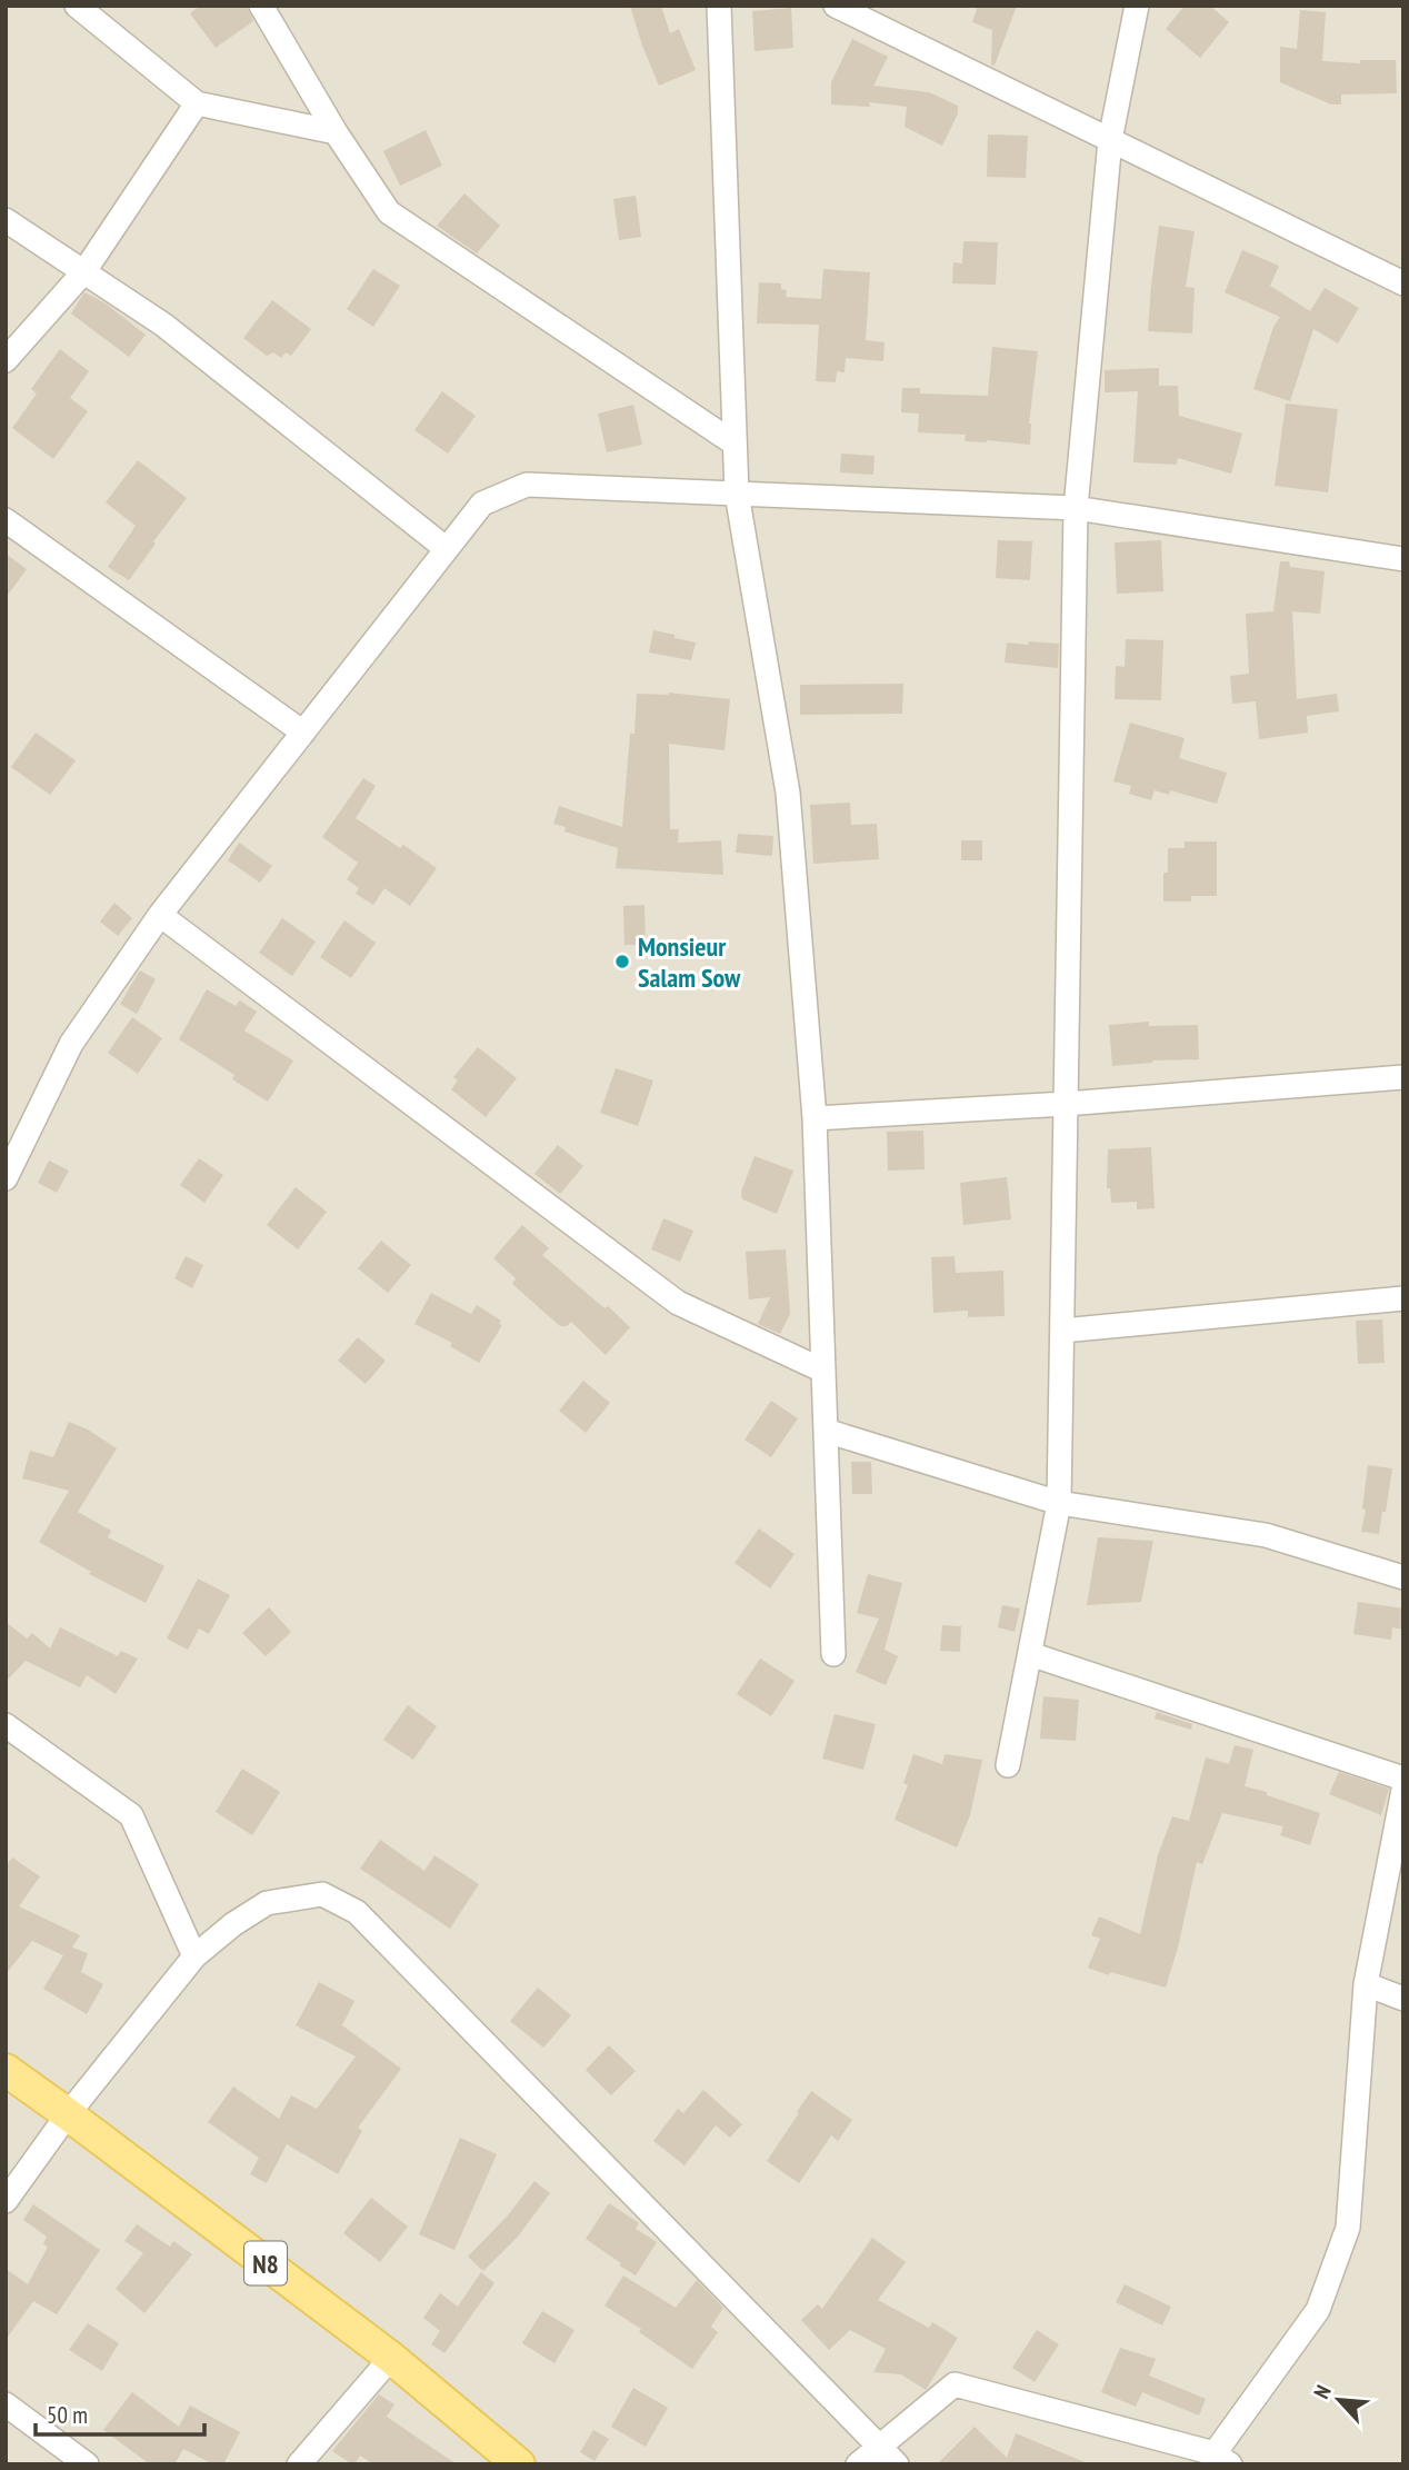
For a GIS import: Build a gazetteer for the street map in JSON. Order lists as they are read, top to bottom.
{
  "streets": {
    "main road": ["N8"]
  },
  "places": ["Monsieur Salam Sow"],
  "scale_bar": "50 m",
  "north": "top left"
}
